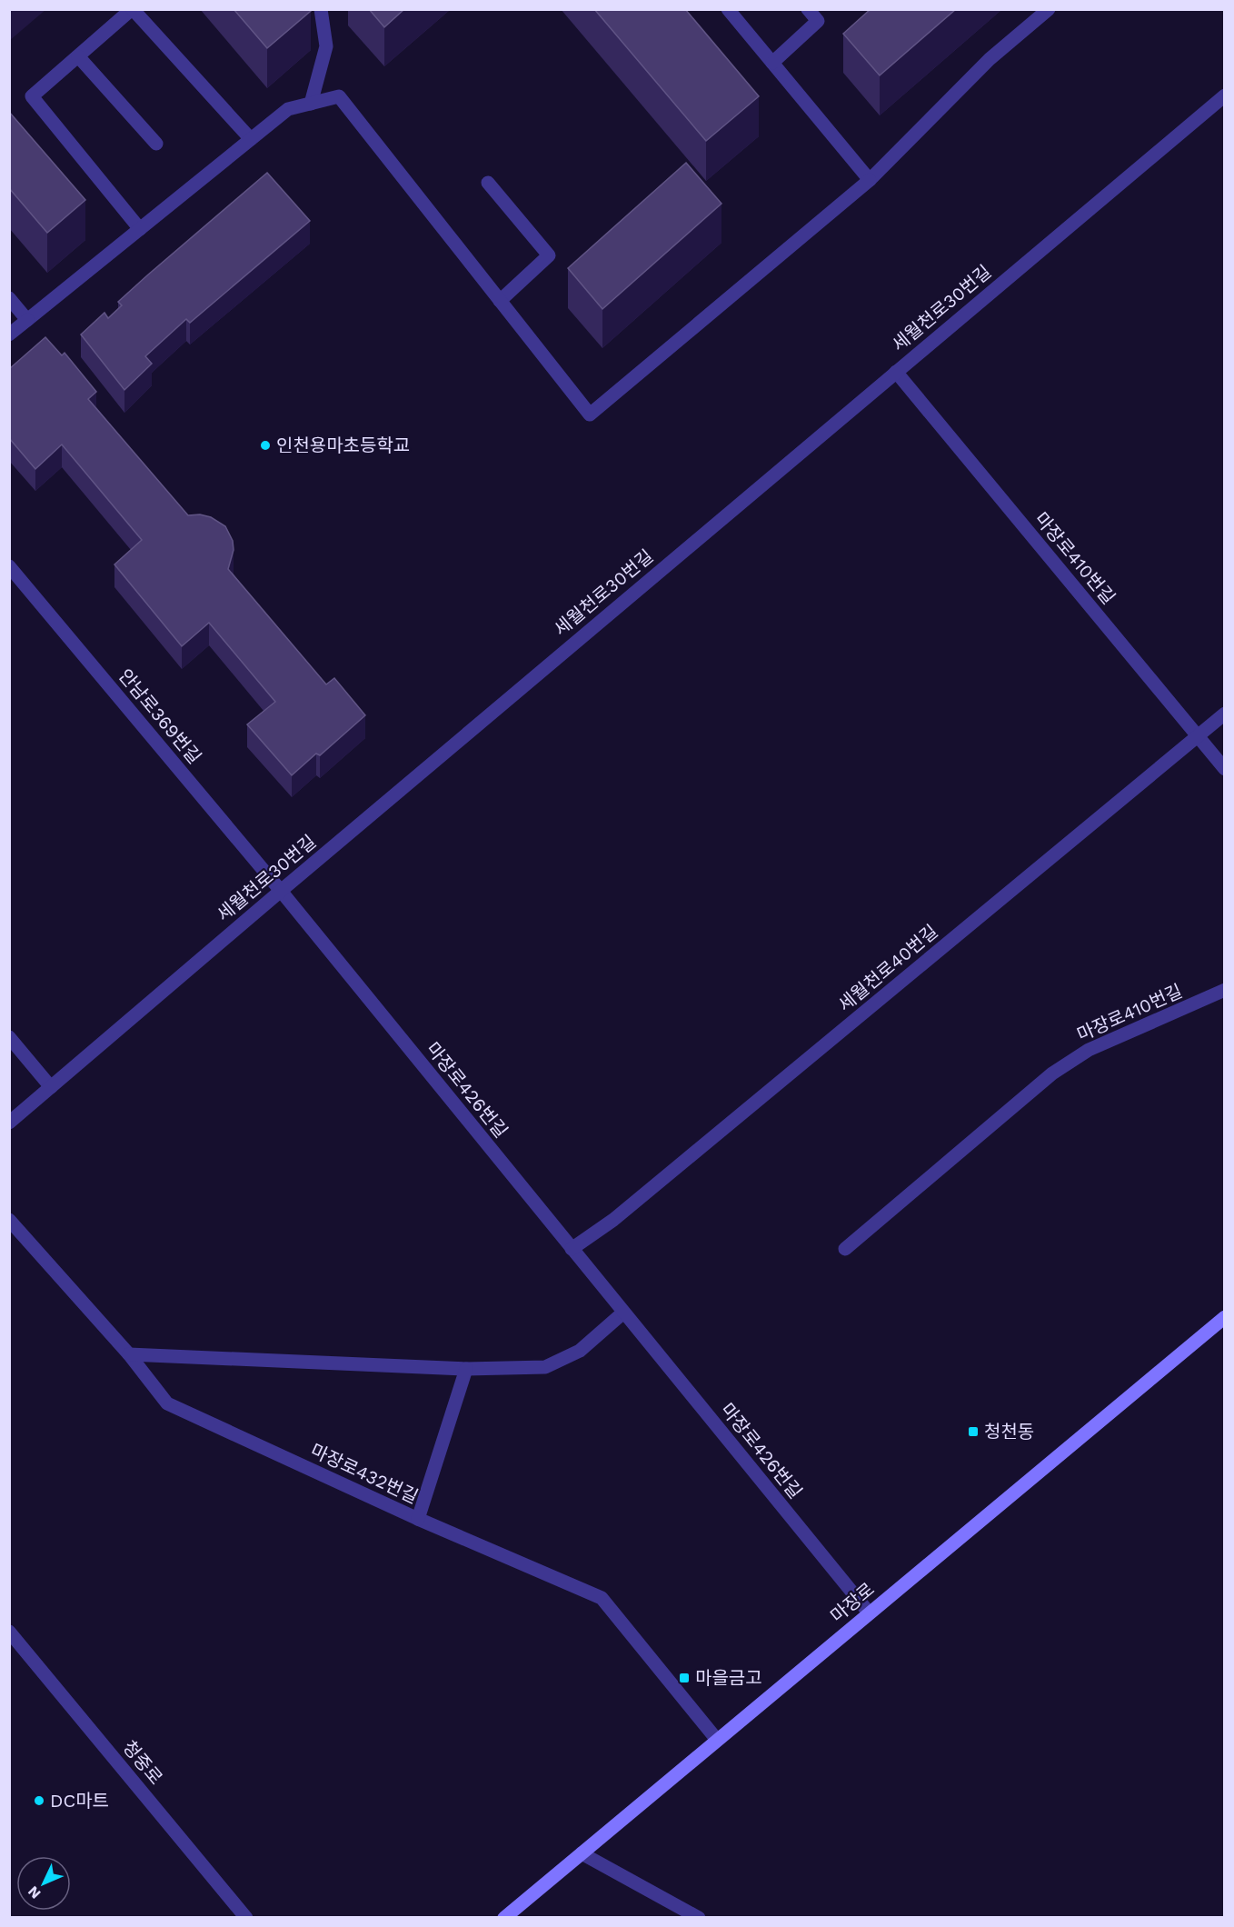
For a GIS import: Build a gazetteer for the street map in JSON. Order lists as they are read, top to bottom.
{
  "streets": {
    "main road": ["마장로"],
    "street": [
      "세월천로30번길",
      "마장로410번길",
      "안남로369번길",
      "세월천로40번길",
      "마장로426번길",
      "마장로432번길",
      "청중로"
    ]
  },
  "crossings": [
    ["세월천로30번길", "마장로410번길"],
    ["세월천로30번길", "안남로369번길"],
    ["세월천로30번길", "마장로426번길"],
    ["마장로410번길", "세월천로40번길"],
    ["안남로369번길", "마장로426번길"],
    ["세월천로40번길", "마장로426번길"],
    ["마장로426번길", "마장로"],
    ["마장로432번길", "마장로"]
  ],
  "places": {
    "other": ["인천용마초등학교", "DC마트"],
    "transit": ["청천동", "마을금고"]
  },
  "north": "bottom left"
}
